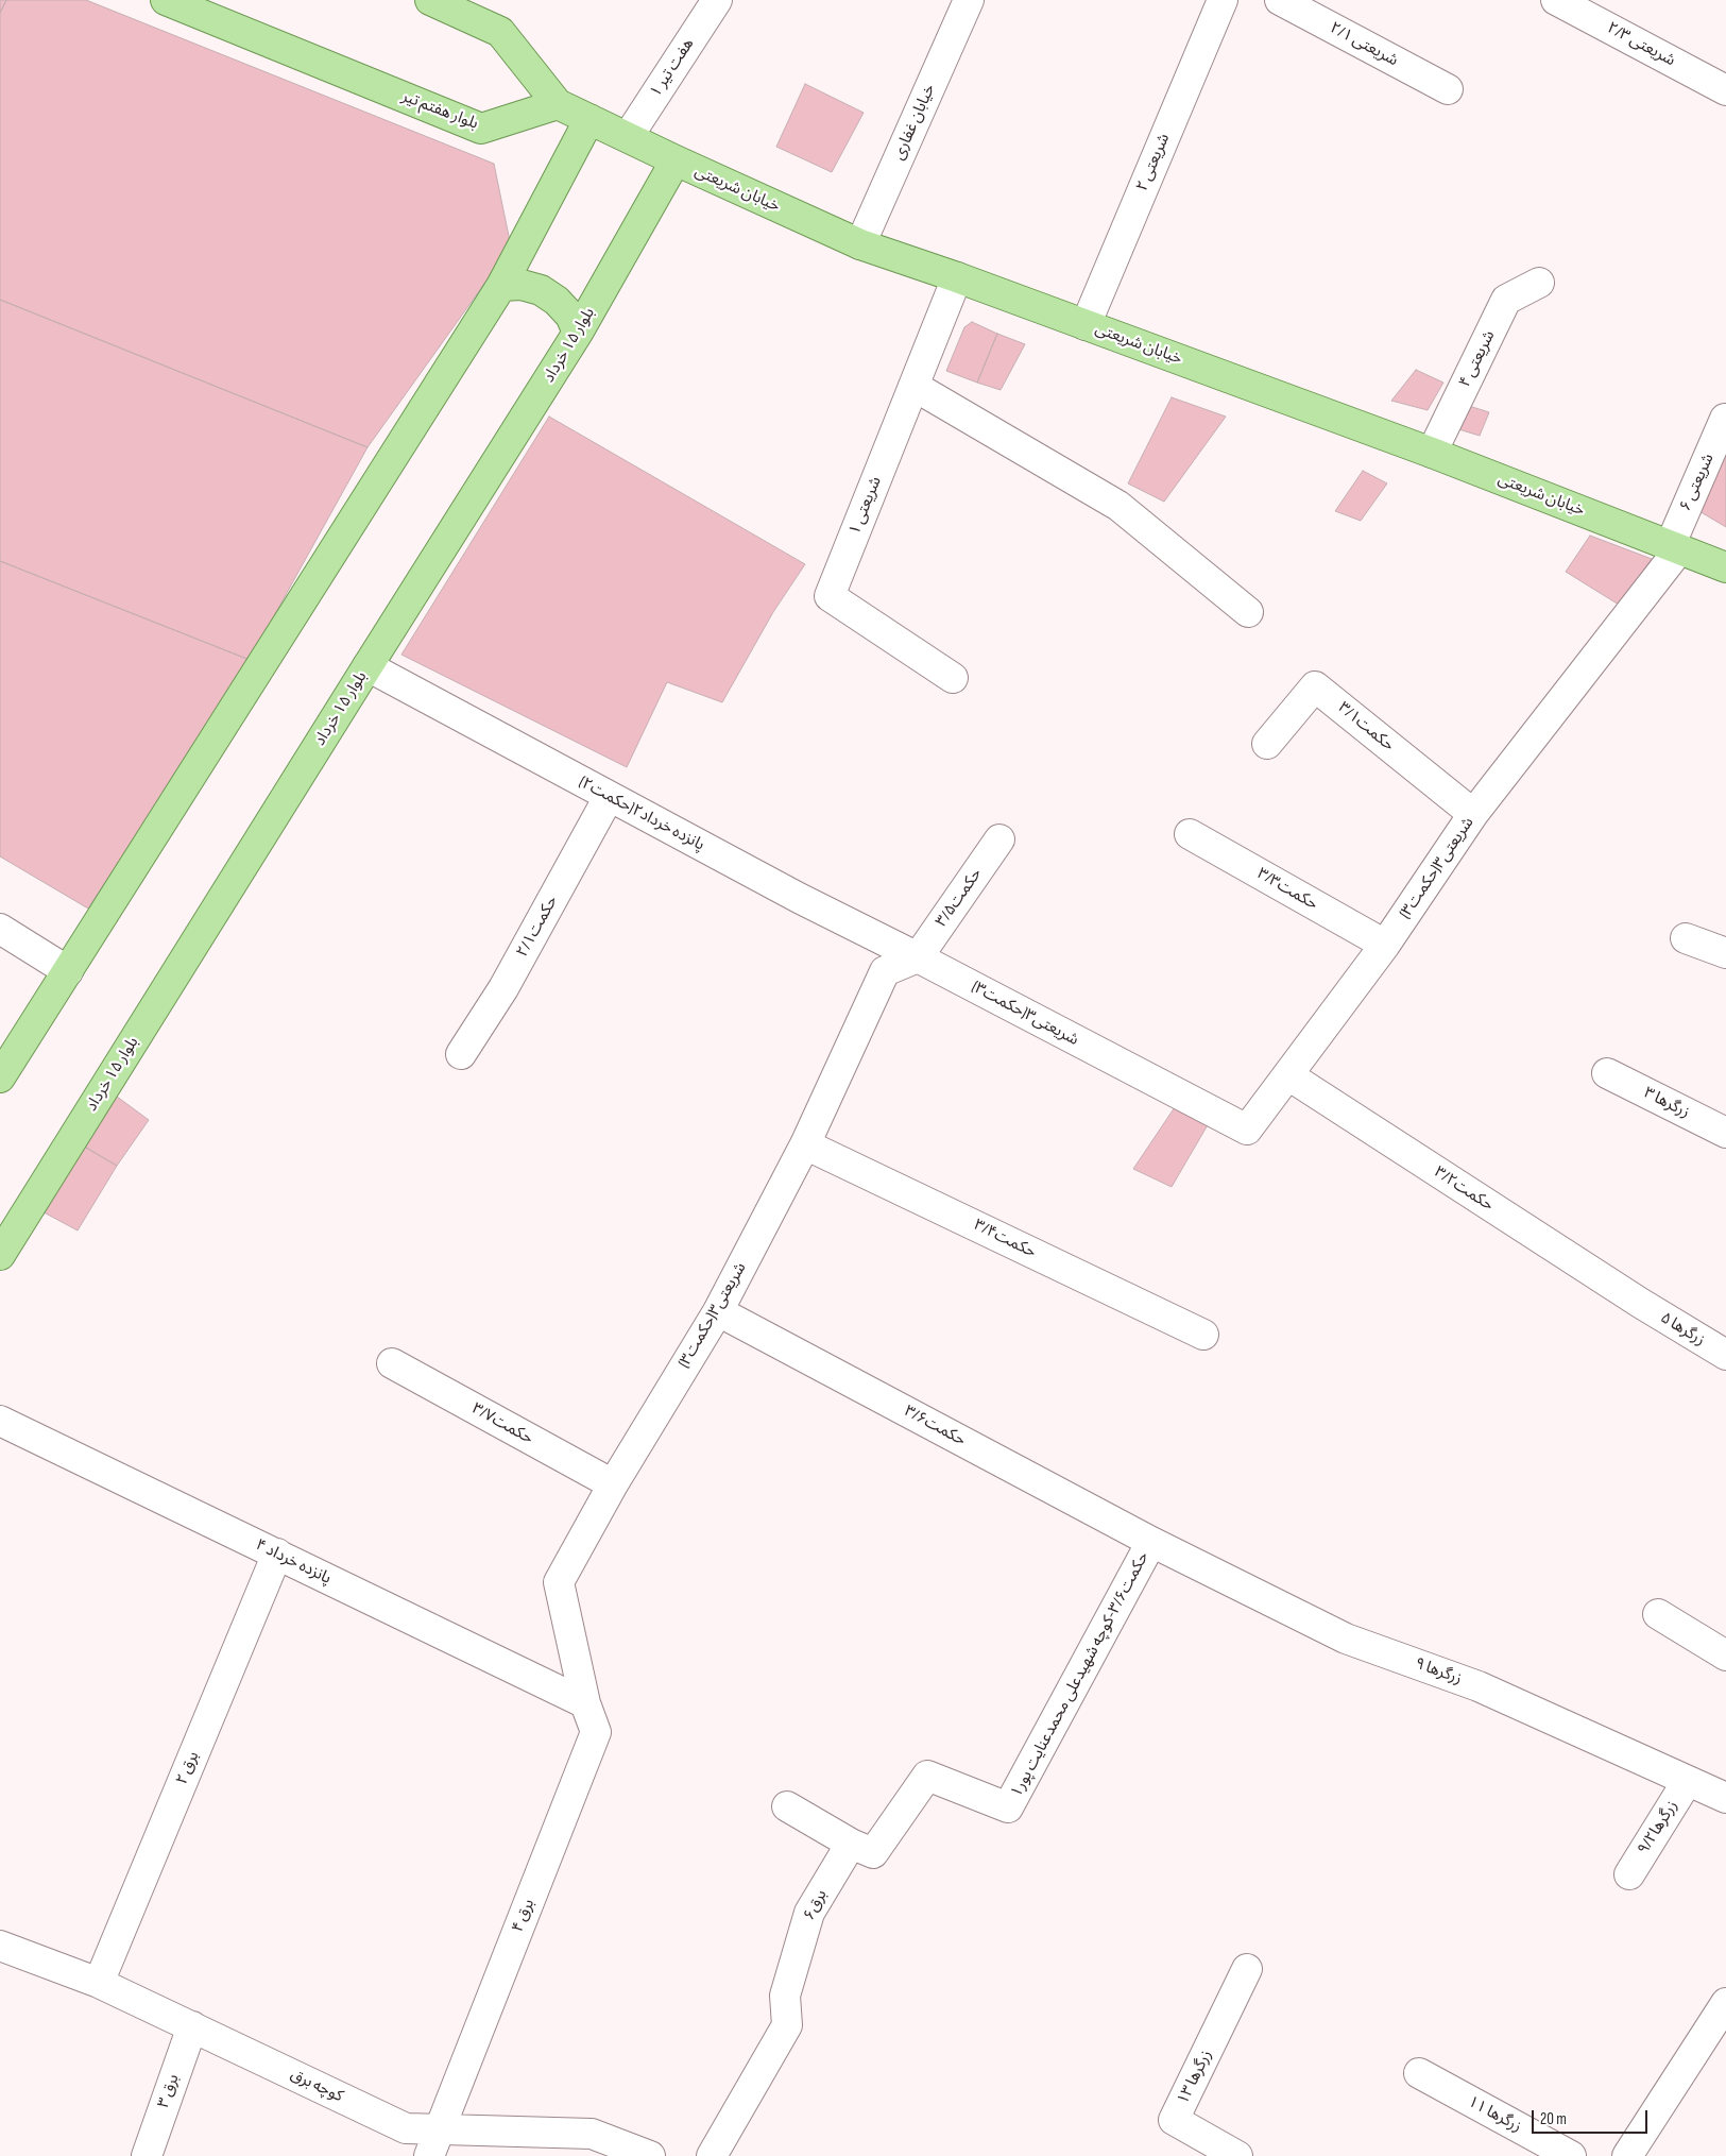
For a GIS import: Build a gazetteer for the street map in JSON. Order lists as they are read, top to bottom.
{
  "streets": {
    "main road": ["بلوار هفتم تیر", "خیابان شریعتی", "بلوار ۱۵ خرداد"],
    "street": [
      "شریعتی ۲/۱",
      "شریعتی ۲/۳",
      "هفت تیر ۱",
      "خیابان غفاری",
      "شریعتی ۲",
      "شریعتی ۴",
      "شریعتی ۶",
      "شریعتی ۱",
      "حکمت۳/۱",
      "پانزده خرداد۲(حکمت۲)",
      "شریعتی۳(حکمت۳)",
      "حکمت۳/۳",
      "حکمت۳/۵",
      "حکمت۲/۱",
      "زرگرها ۳",
      "حکمت۳/۲",
      "حکمت۳/۴",
      "زرگرها ۵",
      "حکمت۳/۷",
      "حکمت۳/۶",
      "پانزده خرداد ۴",
      "زرگرها ۹",
      "حکمت۳/۶-کوچه شهیدعلی محمدعنایت پور۱",
      "برق ۲",
      "زرگرها۹/۲",
      "برق۶",
      "برق ۴",
      "زرگرها ۱۳",
      "کوچه برق",
      "برق ۳",
      "زرگرها ۱۱"
    ]
  },
  "crossings": [
    ["هفت تیر ۱", "خیابان شریعتی"],
    ["بلوار هفتم تیر", "خیابان شریعتی"],
    ["خیابان غفاری", "خیابان شریعتی"],
    ["شریعتی ۲", "خیابان شریعتی"],
    ["خیابان شریعتی", "بلوار ۱۵ خرداد"],
    ["خیابان شریعتی", "شریعتی ۴"],
    ["خیابان شریعتی", "شریعتی ۶"],
    ["خیابان شریعتی", "شریعتی ۱"],
    ["خیابان شریعتی", "شریعتی۳(حکمت۳)"],
    ["بلوار ۱۵ خرداد", "پانزده خرداد۲(حکمت۲)"],
    ["شریعتی ۶", "شریعتی۳(حکمت۳)"],
    ["حکمت۳/۱", "شریعتی۳(حکمت۳)"],
    ["پانزده خرداد۲(حکمت۲)", "شریعتی۳(حکمت۳)"],
    ["پانزده خرداد۲(حکمت۲)", "حکمت۳/۵"],
    ["پانزده خرداد۲(حکمت۲)", "حکمت۲/۱"],
    ["شریعتی۳(حکمت۳)", "حکمت۳/۳"],
    ["شریعتی۳(حکمت۳)", "حکمت۳/۵"],
    ["شریعتی۳(حکمت۳)", "حکمت۳/۲"],
    ["شریعتی۳(حکمت۳)", "حکمت۳/۴"],
    ["شریعتی۳(حکمت۳)", "حکمت۳/۷"],
    ["شریعتی۳(حکمت۳)", "حکمت۳/۶"],
    ["شریعتی۳(حکمت۳)", "پانزده خرداد ۴"],
    ["شریعتی۳(حکمت۳)", "برق ۴"],
    ["حکمت۳/۲", "زرگرها ۵"],
    ["حکمت۳/۶", "زرگرها ۹"],
    ["حکمت۳/۶", "حکمت۳/۶-کوچه شهیدعلی محمدعنایت پور۱"],
    ["پانزده خرداد ۴", "برق ۲"],
    ["پانزده خرداد ۴", "برق ۴"],
    ["زرگرها ۹", "حکمت۳/۶-کوچه شهیدعلی محمدعنایت پور۱"],
    ["زرگرها ۹", "زرگرها۹/۲"],
    ["حکمت۳/۶-کوچه شهیدعلی محمدعنایت پور۱", "برق۶"],
    ["برق ۲", "کوچه برق"],
    ["برق ۴", "کوچه برق"],
    ["کوچه برق", "برق ۳"]
  ],
  "scale_bar": "20 m"
}
